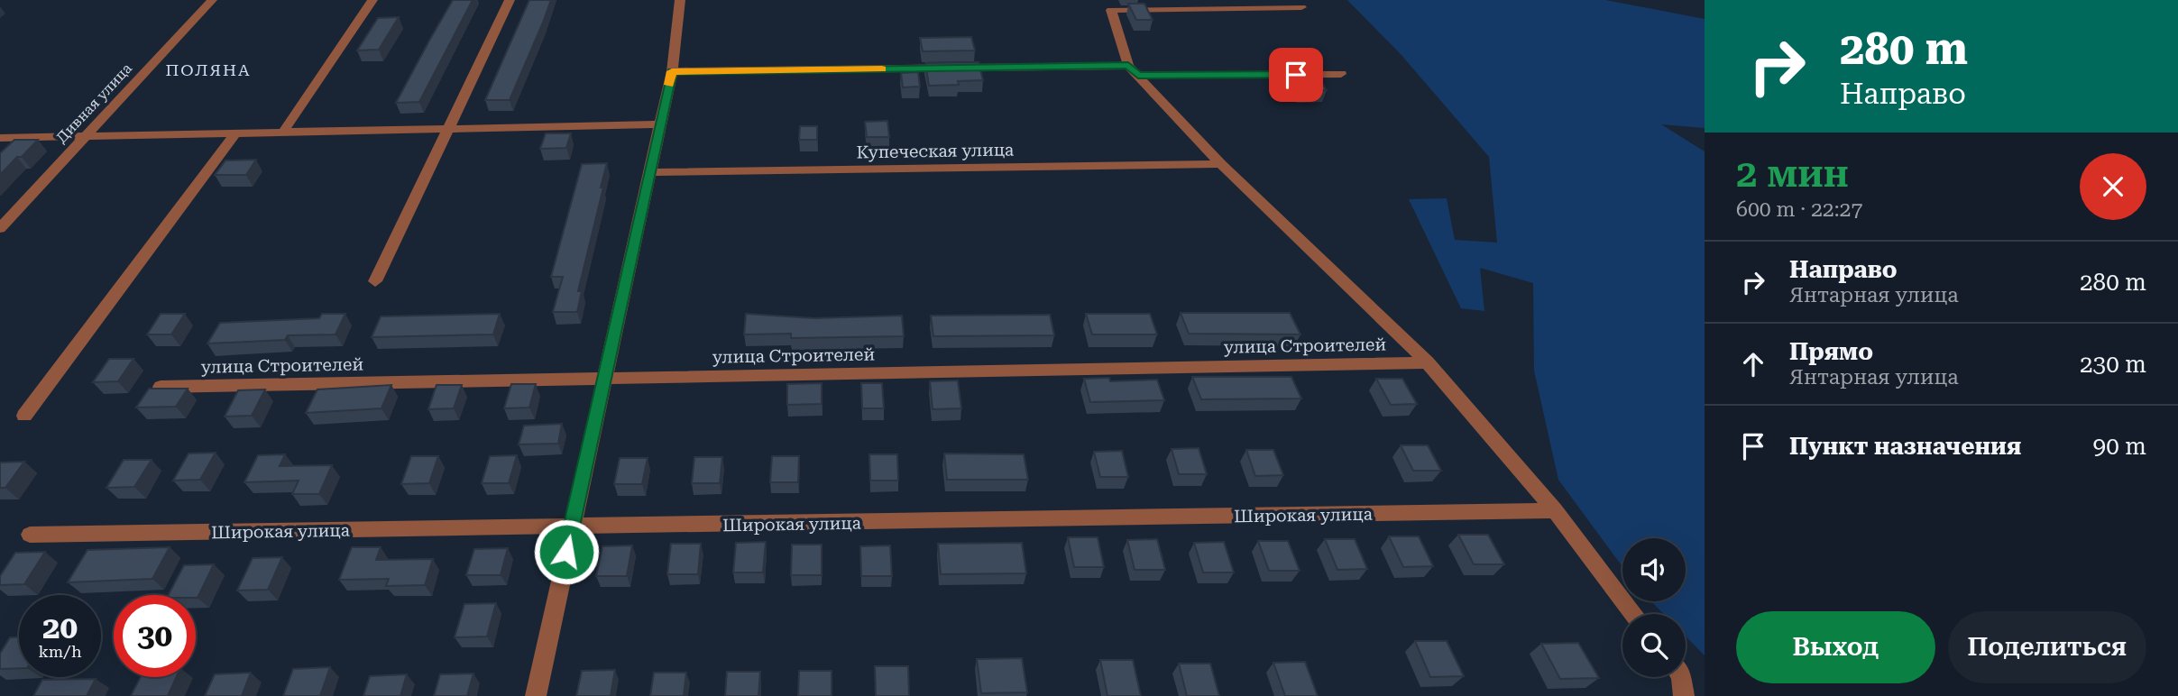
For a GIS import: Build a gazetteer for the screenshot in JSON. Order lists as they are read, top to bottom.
{
  "streets": {
    "street": [
      "Дивная улица",
      "Купеческая улица",
      "улица Строителей",
      "Широкая улица"
    ]
  },
  "districts": ["ПОЛЯНА"],
  "page": {
    "turn": ["280 m", "Направо"],
    "heading": ["2 мин", "600 m · 22:27"],
    "list": [
      {
        "name": "Направо",
        "note": "Янтарная улица",
        "value": "280 m"
      },
      {
        "name": "Прямо",
        "note": "Янтарная улица",
        "value": "230 m"
      },
      {
        "name": "Пункт назначения",
        "value": "90 m"
      }
    ],
    "speed": "20 km/h",
    "limit": "30",
    "buttons": ["Выход", "Поделиться"]
  }
}
